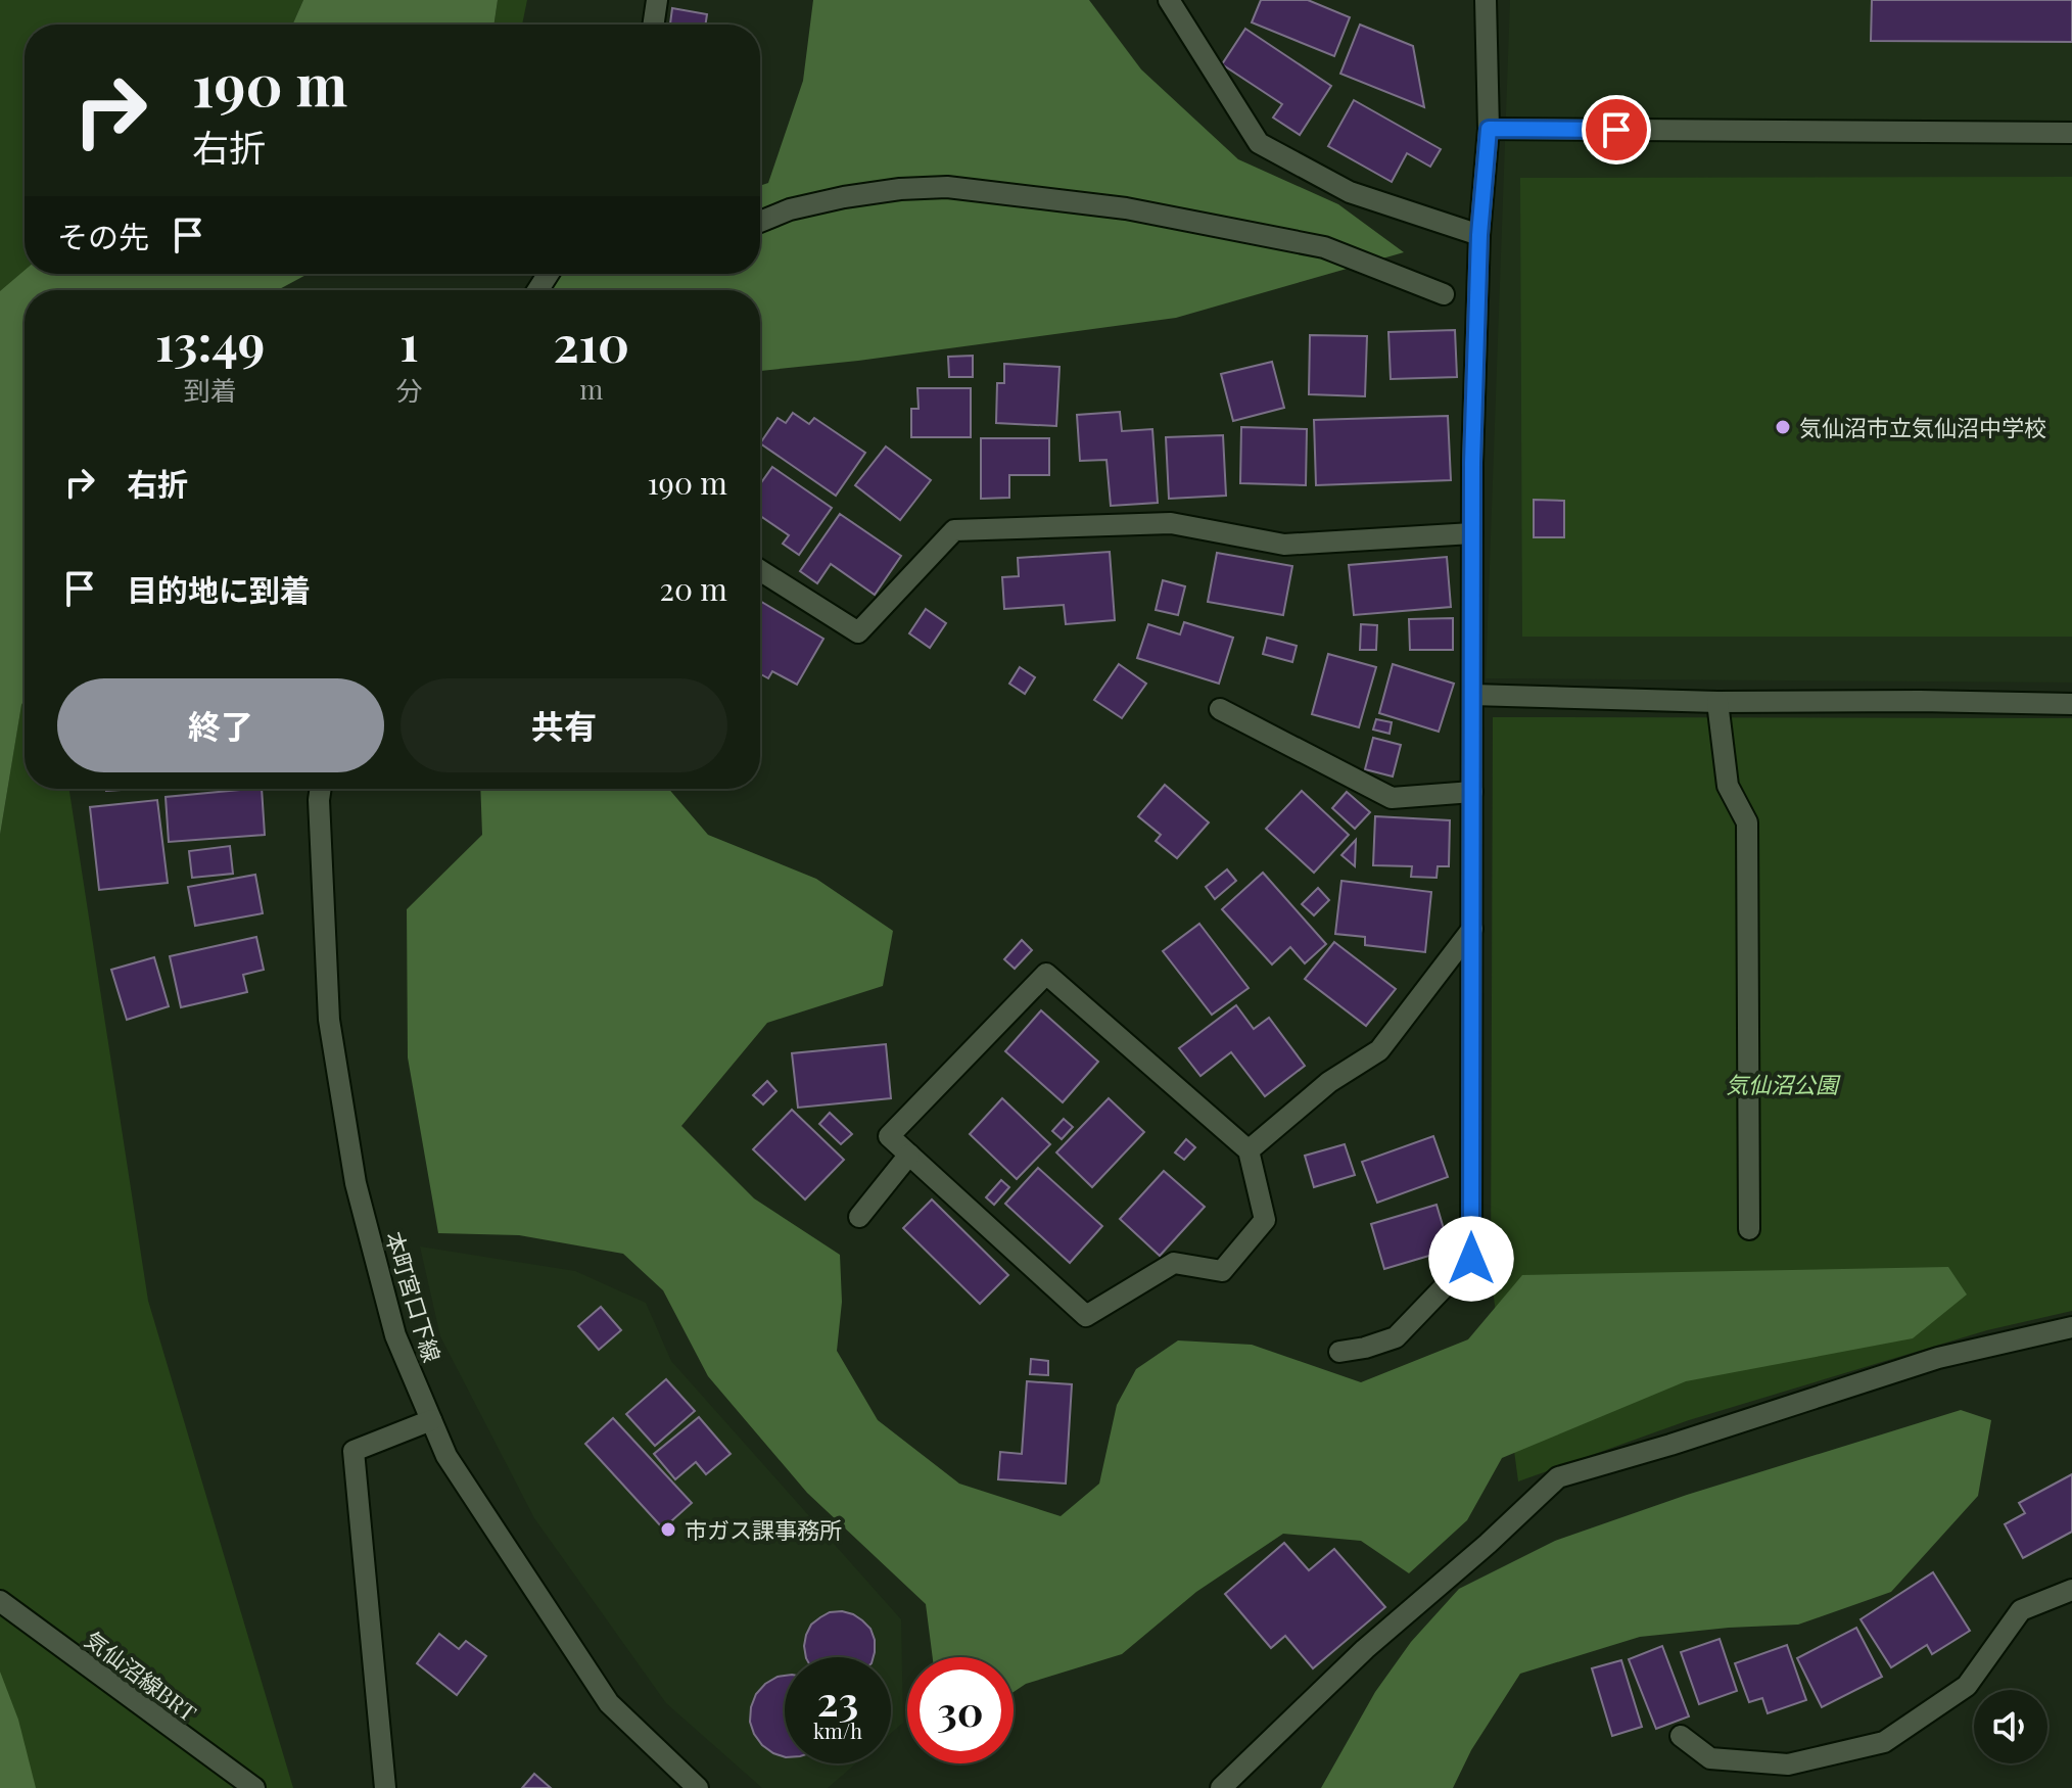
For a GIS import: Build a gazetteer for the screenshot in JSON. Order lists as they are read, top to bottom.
{
  "streets": {
    "street": ["本町宮口下線", "気仙沼線BRT"]
  },
  "parks": ["気仙沼公園"],
  "places": ["気仙沼市立気仙沼中学校", "市ガス課事務所"],
  "page": {
    "turn": ["190 m", "右折"],
    "then": "その先",
    "eta": [
      "13:49",
      "到着",
      "1",
      "分",
      "210",
      "m"
    ],
    "list": [
      {
        "name": "右折",
        "value": "190 m"
      },
      {
        "name": "目的地に到着",
        "value": "20 m"
      }
    ],
    "buttons": ["終了", "共有"],
    "speed": "23 km/h",
    "limit": "30"
  }
}
